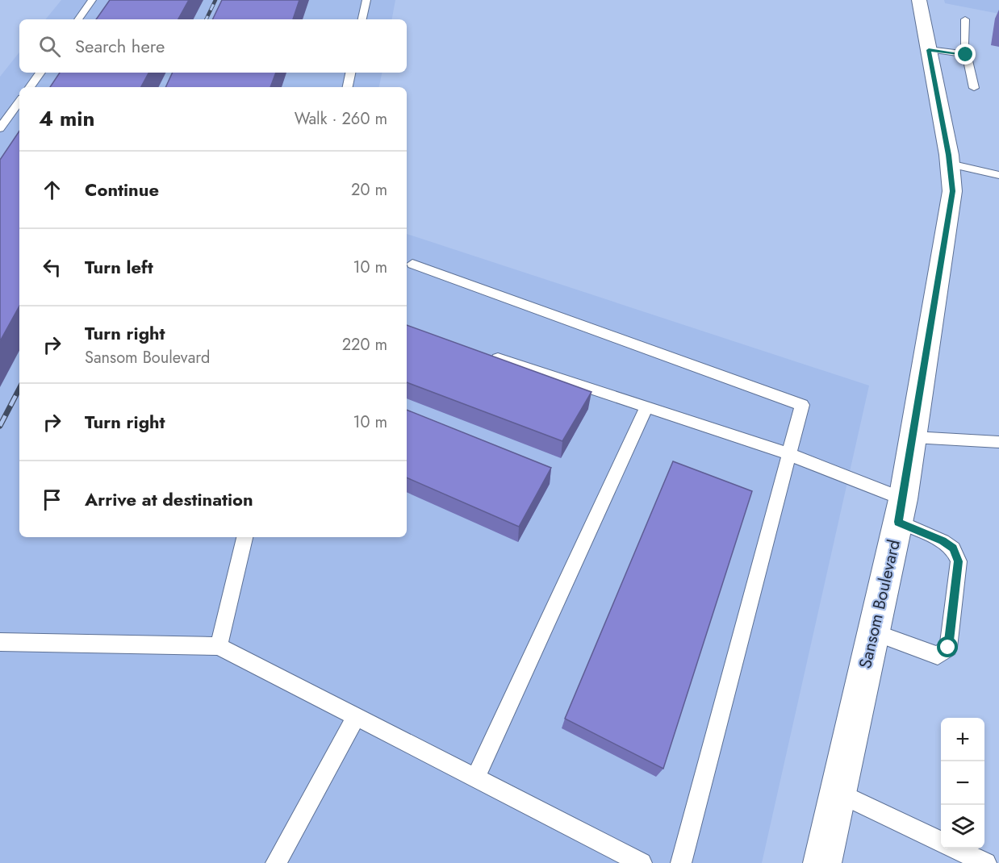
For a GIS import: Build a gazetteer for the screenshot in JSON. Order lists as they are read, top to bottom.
{
  "streets": {
    "street": ["Sansom Boulevard"]
  },
  "page": {
    "search": "Search here",
    "heading": ["4 min", "Walk · 260 m"],
    "list": [
      ["Continue", "20 m"],
      ["Turn left", "10 m"],
      ["Turn right", "Sansom Boulevard", "220 m"],
      ["Turn right", "10 m"],
      "Arrive at destination"
    ],
    "map_buttons": ["+", "−"]
  }
}
